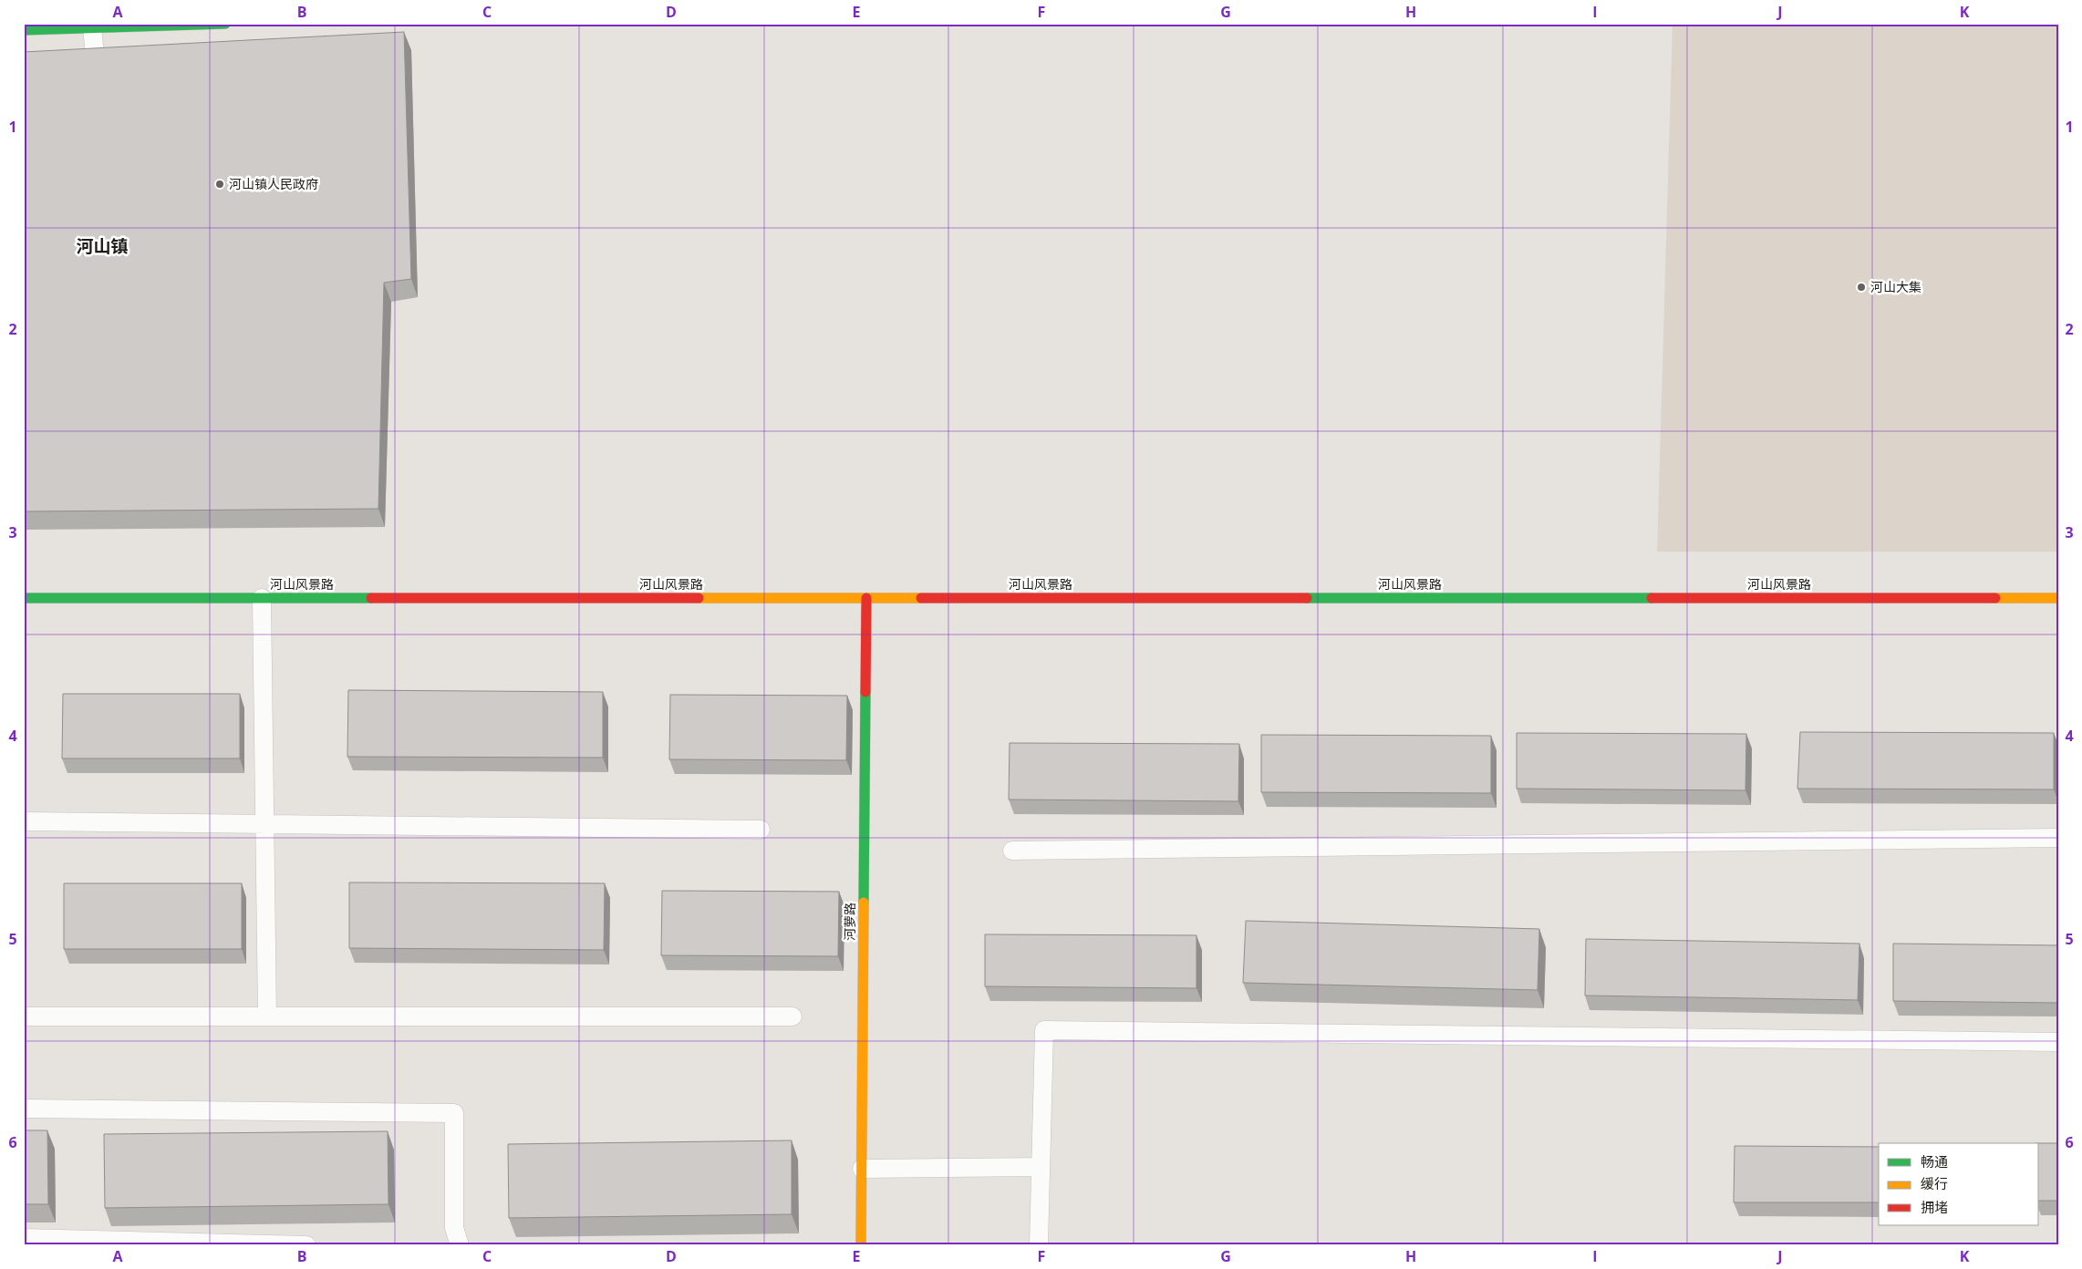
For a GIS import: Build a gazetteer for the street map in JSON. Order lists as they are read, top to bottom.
{
  "streets": {
    "main road": ["河山风景路", "河萝路"]
  },
  "crossings": [
    ["河山风景路", "河萝路"]
  ],
  "districts": ["河山镇"],
  "places": ["河山镇人民政府", "河山大集"],
  "legend": ["畅通", "缓行", "拥堵"],
  "grid": {
    "columns": [
      "A",
      "B",
      "C",
      "D",
      "E",
      "F",
      "G",
      "H",
      "I",
      "J",
      "K"
    ],
    "rows": [
      "1",
      "2",
      "3",
      "4",
      "5",
      "6"
    ]
  }
}
